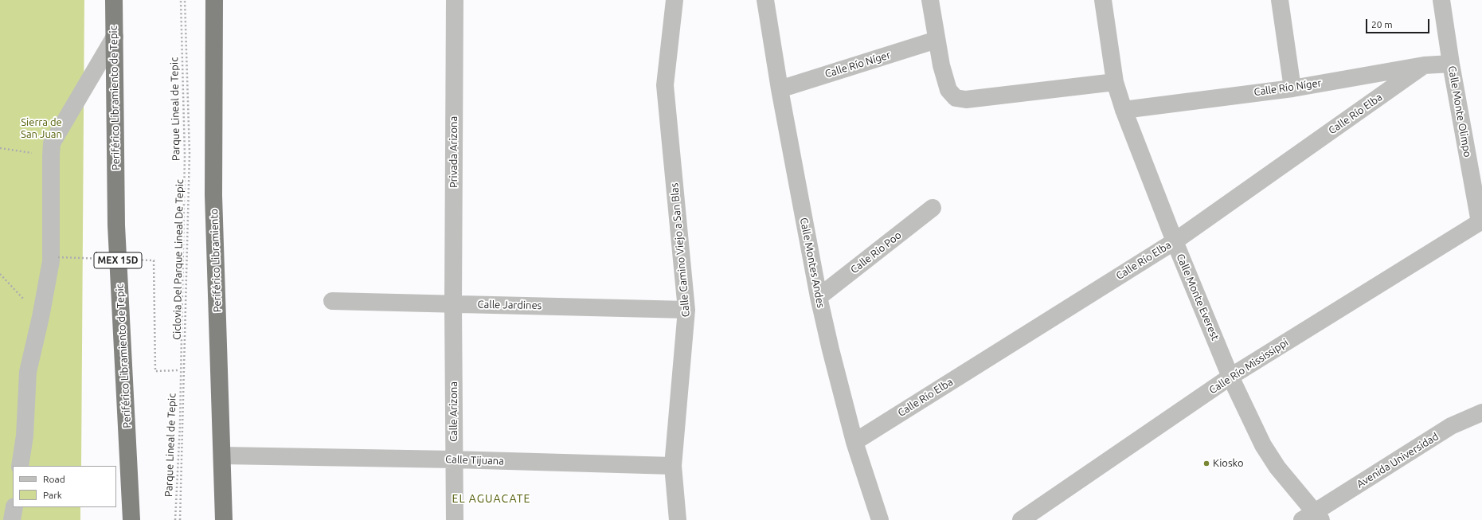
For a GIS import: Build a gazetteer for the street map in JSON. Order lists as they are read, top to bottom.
{
  "streets": {
    "highway": ["Periférico Libramiento de Tepic", "MEX 15D", "Periférico Libramiento"],
    "street": [
      "Calle Río Níger",
      "Calle Monte Olimpo",
      "Calle Río Elba",
      "Privada Arizona",
      "Calle Camino Viejo a San Blas",
      "Calle Río Poo",
      "Calle Montes Andes",
      "Calle Monte Everest",
      "Calle Jardines",
      "Calle Río Mississippi",
      "Calle Arizona",
      "Calle Tijuana",
      "Avenida Universidad"
    ],
    "path": ["Parque Lineal de Tepic", "Ciclovia Del Parque Lineal De Tepic"]
  },
  "crossings": [
    ["Calle Río Níger", "Calle Monte Olimpo"],
    ["Calle Río Níger", "Calle Río Elba"],
    ["Calle Río Níger", "Calle Montes Andes"],
    ["Calle Río Níger", "Calle Monte Everest"],
    ["Calle Monte Olimpo", "Calle Río Mississippi"],
    ["Calle Río Elba", "Calle Montes Andes"],
    ["Calle Río Elba", "Calle Monte Everest"],
    ["Privada Arizona", "Calle Jardines"],
    ["Privada Arizona", "Calle Arizona"],
    ["Calle Camino Viejo a San Blas", "Calle Jardines"],
    ["Calle Camino Viejo a San Blas", "Calle Tijuana"],
    ["Calle Río Poo", "Calle Montes Andes"],
    ["Periférico Libramiento", "Calle Tijuana"],
    ["Calle Monte Everest", "Calle Río Mississippi"],
    ["Calle Monte Everest", "Avenida Universidad"],
    ["Calle Jardines", "Calle Arizona"],
    ["Calle Arizona", "Calle Tijuana"]
  ],
  "districts": ["EL AGUACATE"],
  "parks": ["Sierra de San Juan"],
  "places": ["Kiosko"],
  "legend": ["Road", "Park"],
  "scale_bar": "20 m"
}
